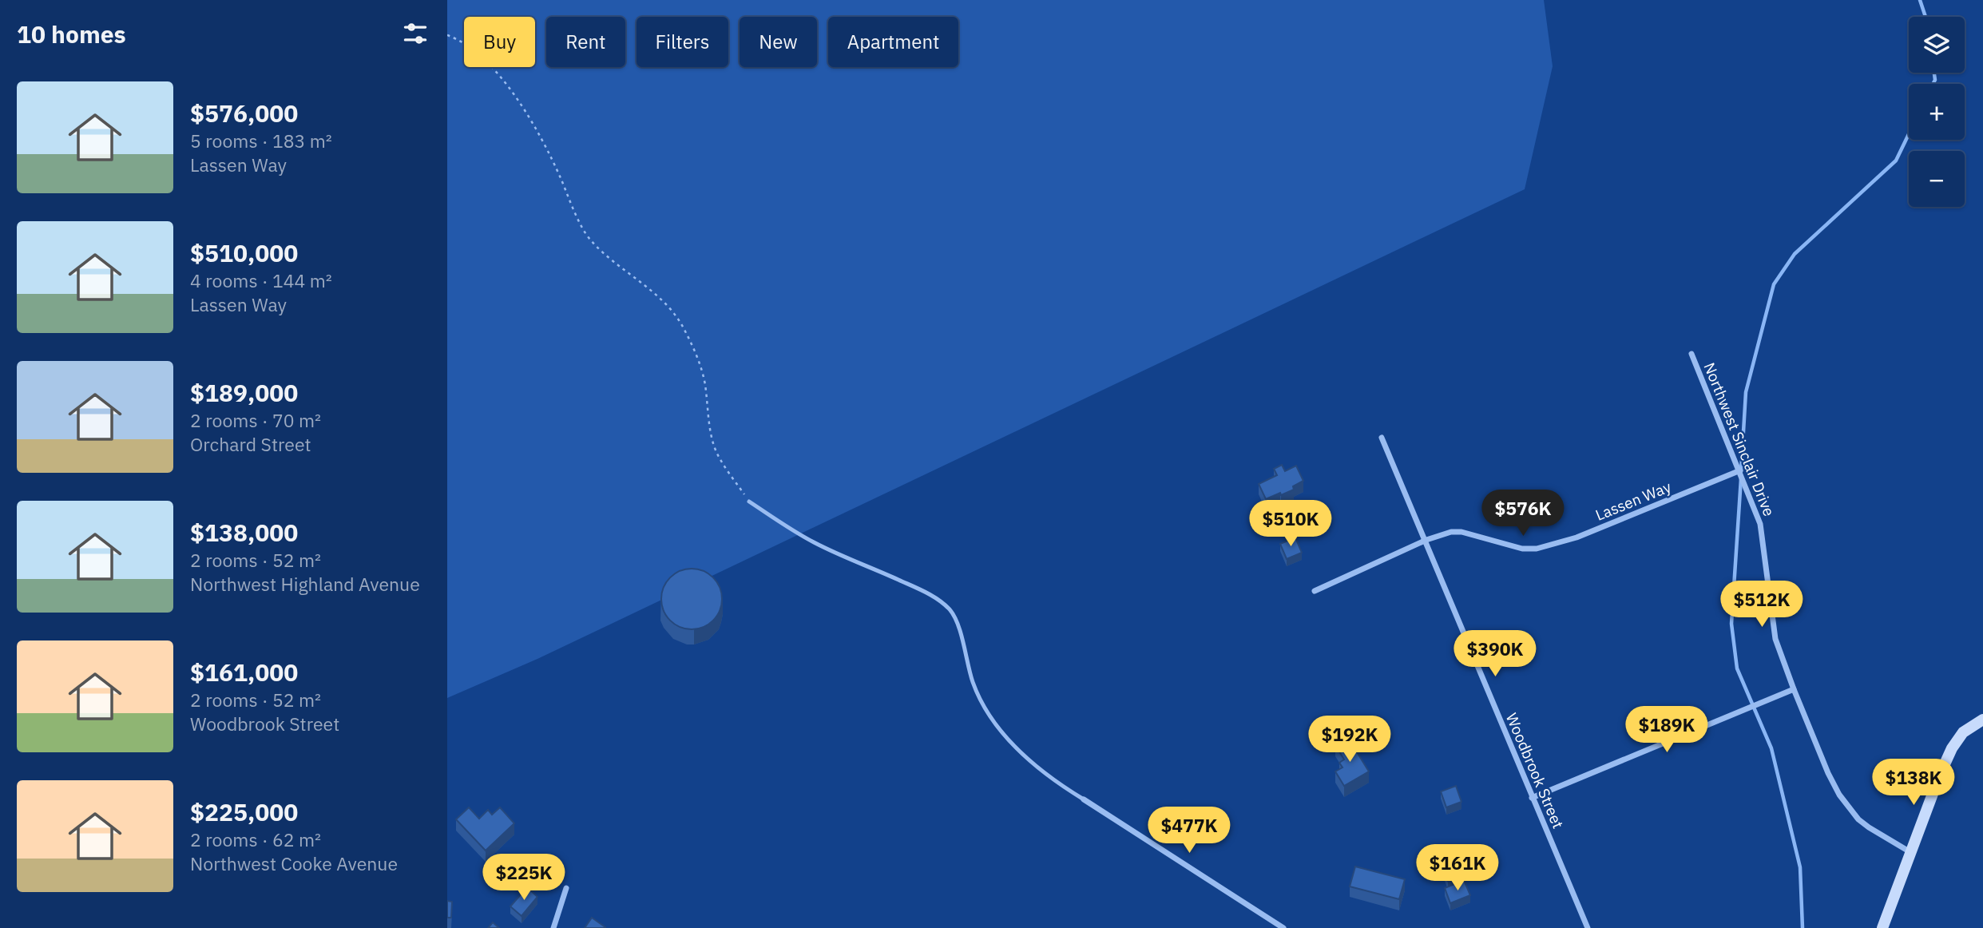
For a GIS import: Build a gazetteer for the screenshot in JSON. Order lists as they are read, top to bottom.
{
  "streets": {
    "street": ["Northwest Sinclair Drive", "Lassen Way", "Woodbrook Street"]
  },
  "crossings": [
    ["Northwest Sinclair Drive", "Lassen Way"],
    ["Lassen Way", "Woodbrook Street"]
  ],
  "page": {
    "heading": "10 homes",
    "map_buttons": ["+", "−"],
    "chip": [
      "Buy",
      "Rent",
      "Filters",
      "New",
      "Apartment"
    ],
    "list": [
      {
        "name": "$576,000",
        "note": "5 rooms · 183 m² · Lassen Way"
      },
      {
        "name": "$510,000",
        "note": "4 rooms · 144 m² · Lassen Way"
      },
      {
        "name": "$189,000",
        "note": "2 rooms · 70 m² · Orchard Street"
      },
      {
        "name": "$138,000",
        "note": "2 rooms · 52 m² · Northwest Highland Avenue"
      },
      {
        "name": "$161,000",
        "note": "2 rooms · 52 m² · Woodbrook Street"
      },
      {
        "name": "$225,000",
        "note": "2 rooms · 62 m² · Northwest Cooke Avenue"
      }
    ],
    "price": [
      "$576K",
      "$510K",
      "$512K",
      "$390K",
      "$189K",
      "$192K",
      "$138K",
      "$477K",
      "$161K",
      "$225K"
    ]
  }
}
